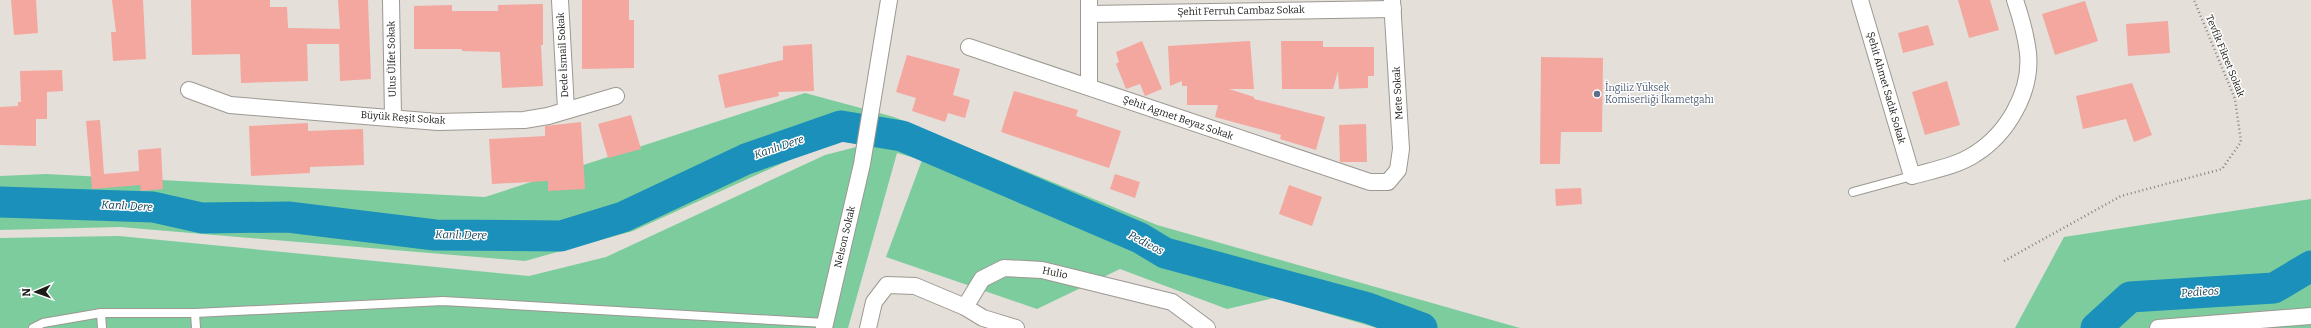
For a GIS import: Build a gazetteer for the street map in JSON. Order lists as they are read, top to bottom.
{
  "streets": {
    "street": [
      "Şehit Ferruh Cambaz Sokak",
      "Dede İsmail Sokak",
      "Ulus Ülfet Sokak",
      "Şehit Ahmet Sadık Sokak",
      "Mete Sokak",
      "Büyük Reşit Sokak",
      "Şehit Agmet Beyaz Sokak",
      "Nelson Sokak",
      "Hulio"
    ],
    "path": ["Tevfik Fikret Sokak"]
  },
  "crossings": [
    ["Şehit Ferruh Cambaz Sokak", "Mete Sokak"],
    ["Dede İsmail Sokak", "Büyük Reşit Sokak"],
    ["Ulus Ülfet Sokak", "Büyük Reşit Sokak"],
    ["Mete Sokak", "Şehit Agmet Beyaz Sokak"]
  ],
  "water": ["Kanlı Dere", "Pedieos"],
  "places": ["İngiliz Yüksek Komiserliği İkametgahı"],
  "north": "left"
}
